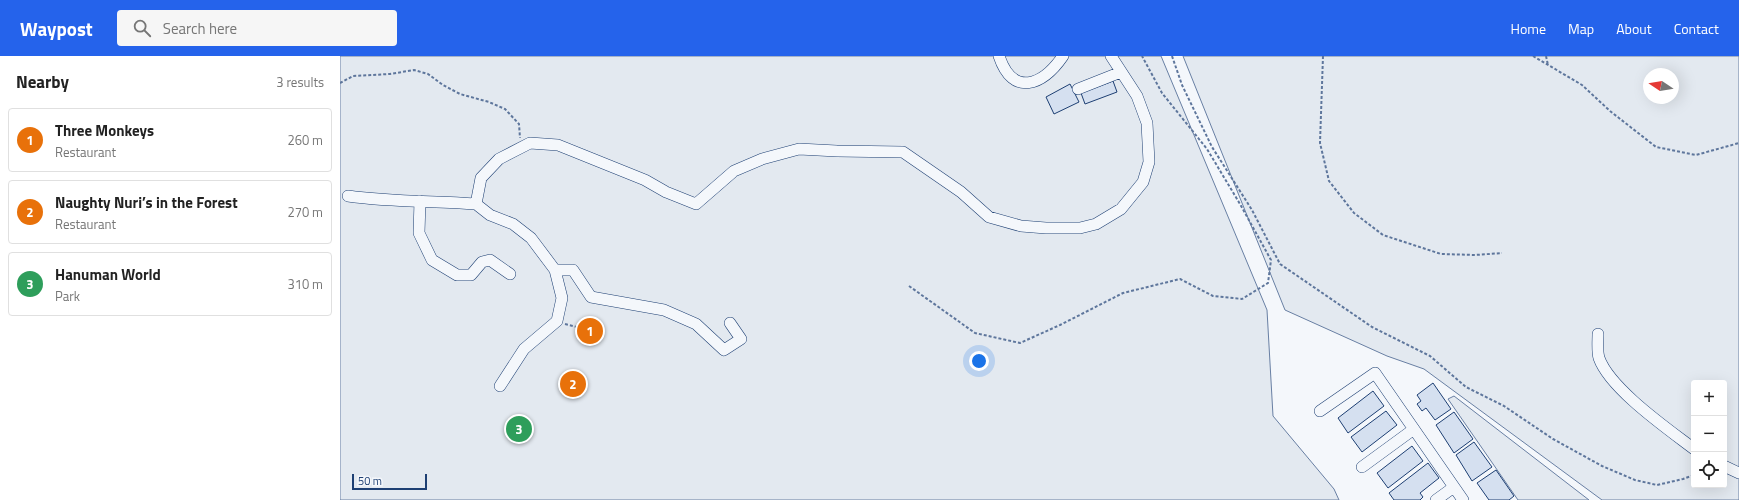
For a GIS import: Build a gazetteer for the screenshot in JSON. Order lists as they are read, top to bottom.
{
  "scale_bar": "50 m",
  "north": "left",
  "page": {
    "header": "Waypost",
    "search": "Search here",
    "nav": [
      "Home",
      "Map",
      "About",
      "Contact"
    ],
    "heading": ["Nearby", "3 results"],
    "list": [
      {
        "mark": "1",
        "name": "Three Monkeys",
        "note": "Restaurant",
        "value": "260 m"
      },
      {
        "mark": "2",
        "name": "Naughty Nuri’s in the Forest",
        "note": "Restaurant",
        "value": "270 m"
      },
      {
        "mark": "3",
        "name": "Hanuman World",
        "note": "Park",
        "value": "310 m"
      }
    ],
    "pins": ["1", "2", "3"],
    "map_buttons": ["+", "−"],
    "scale": "50 m"
  }
}
